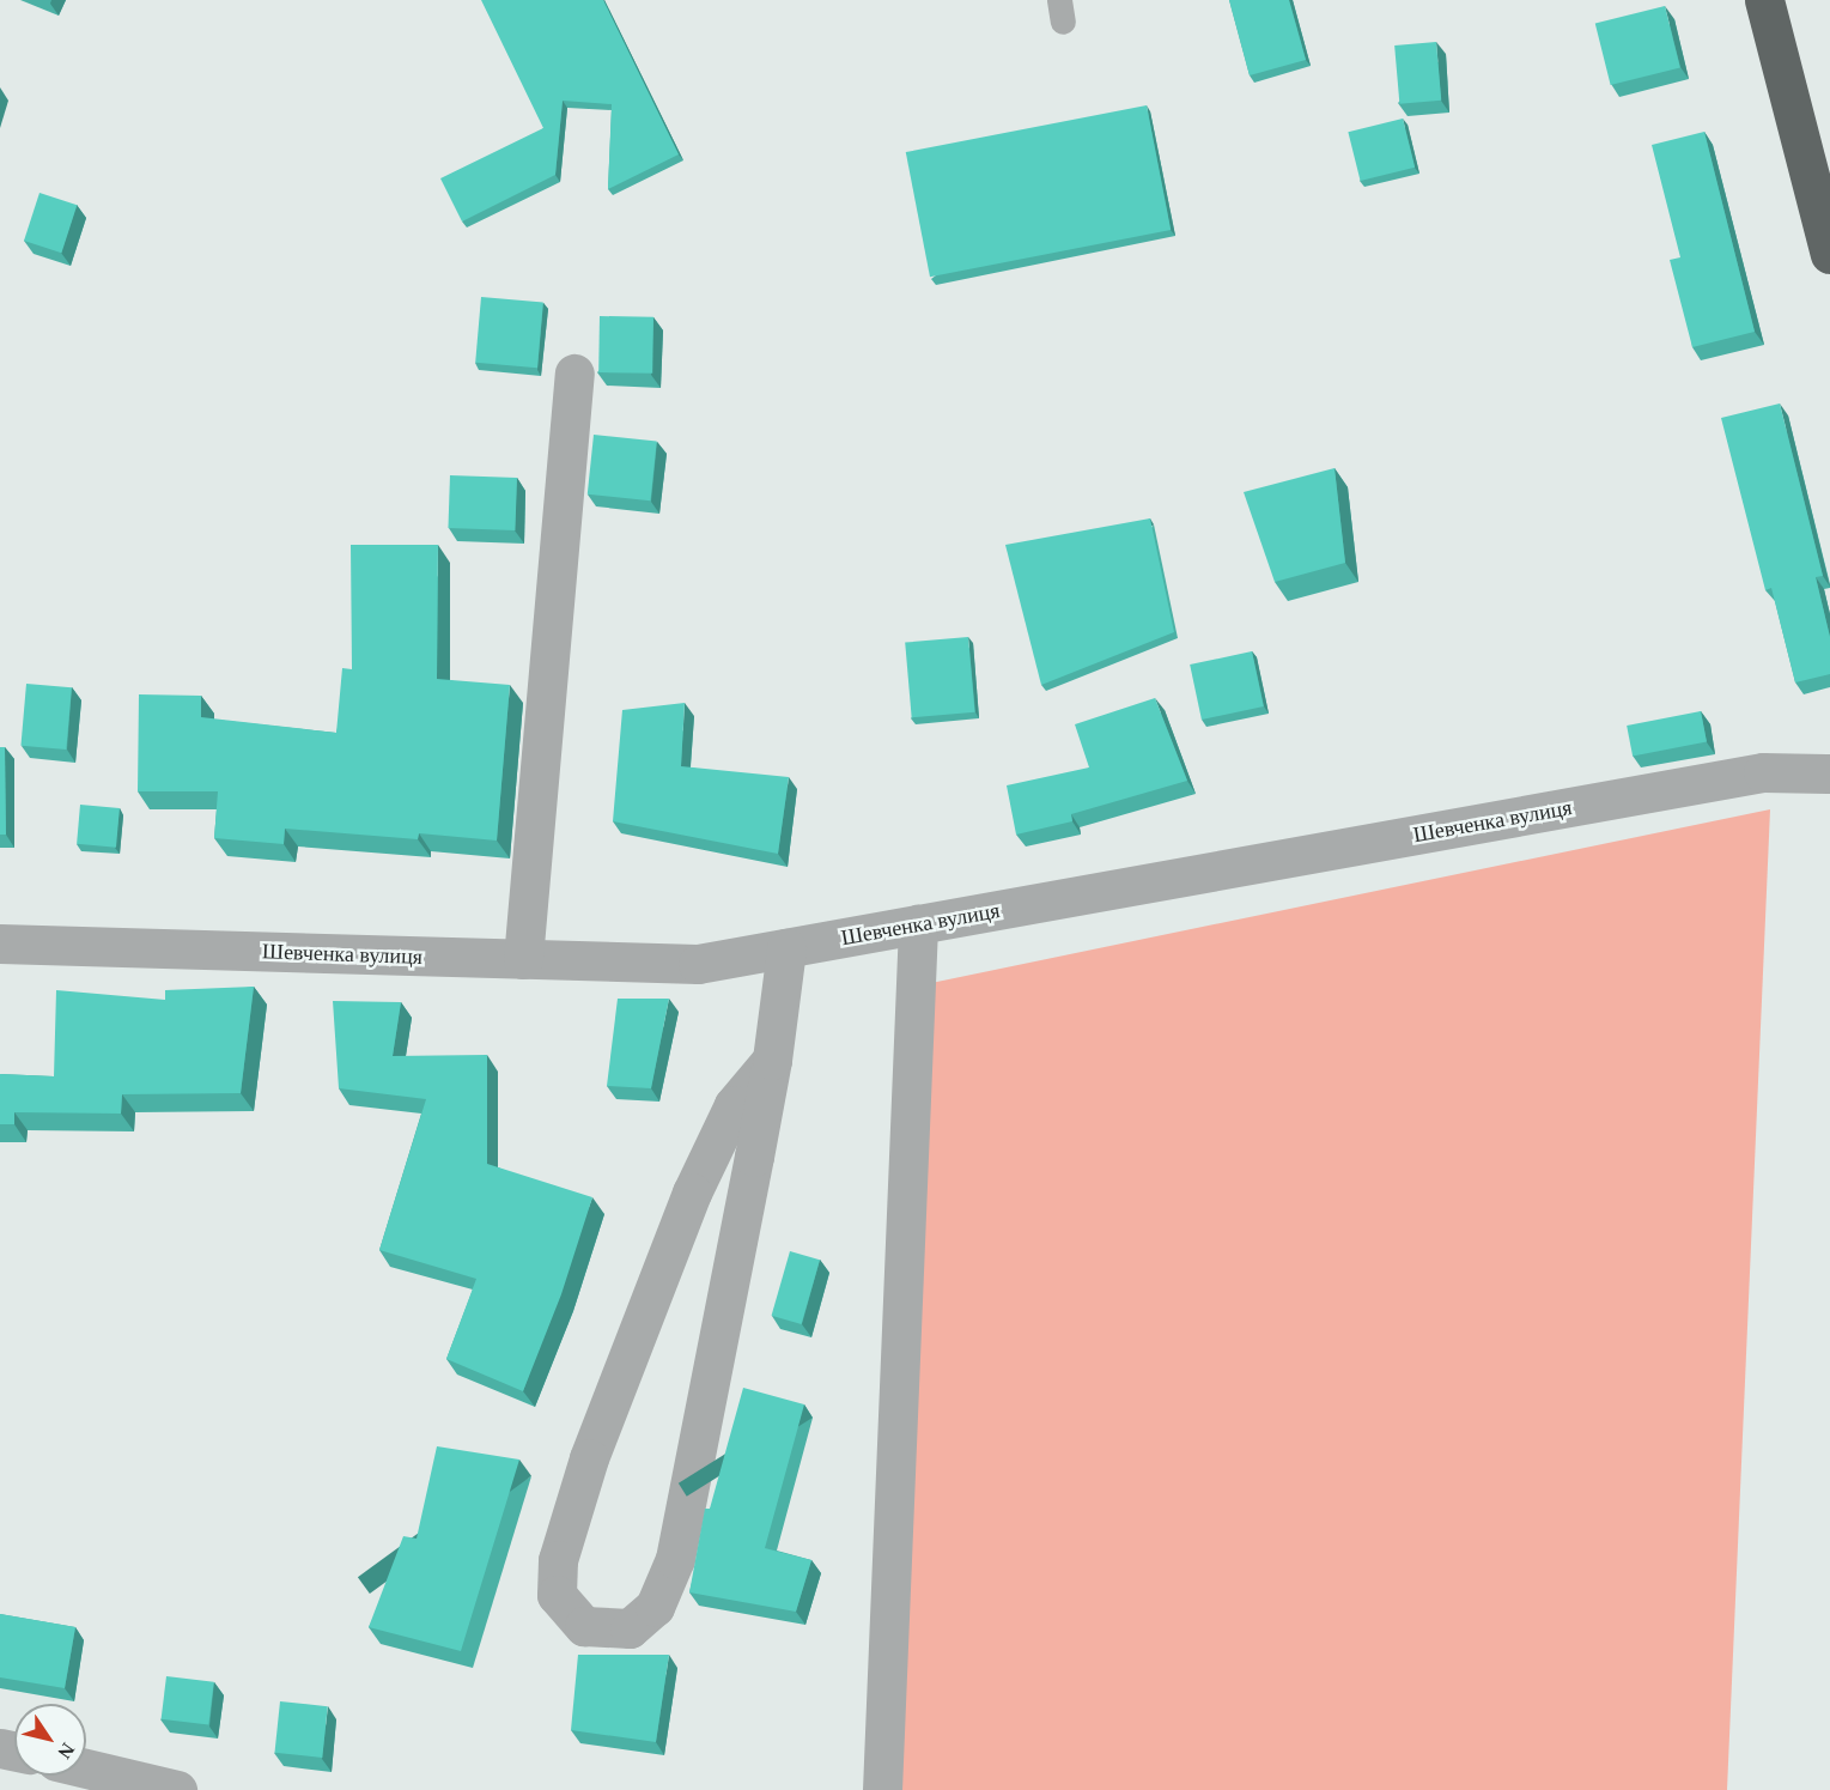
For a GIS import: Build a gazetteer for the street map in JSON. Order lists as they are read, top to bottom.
{
  "streets": {
    "street": ["Шевченка вулиця"]
  },
  "north": "bottom right"
}
